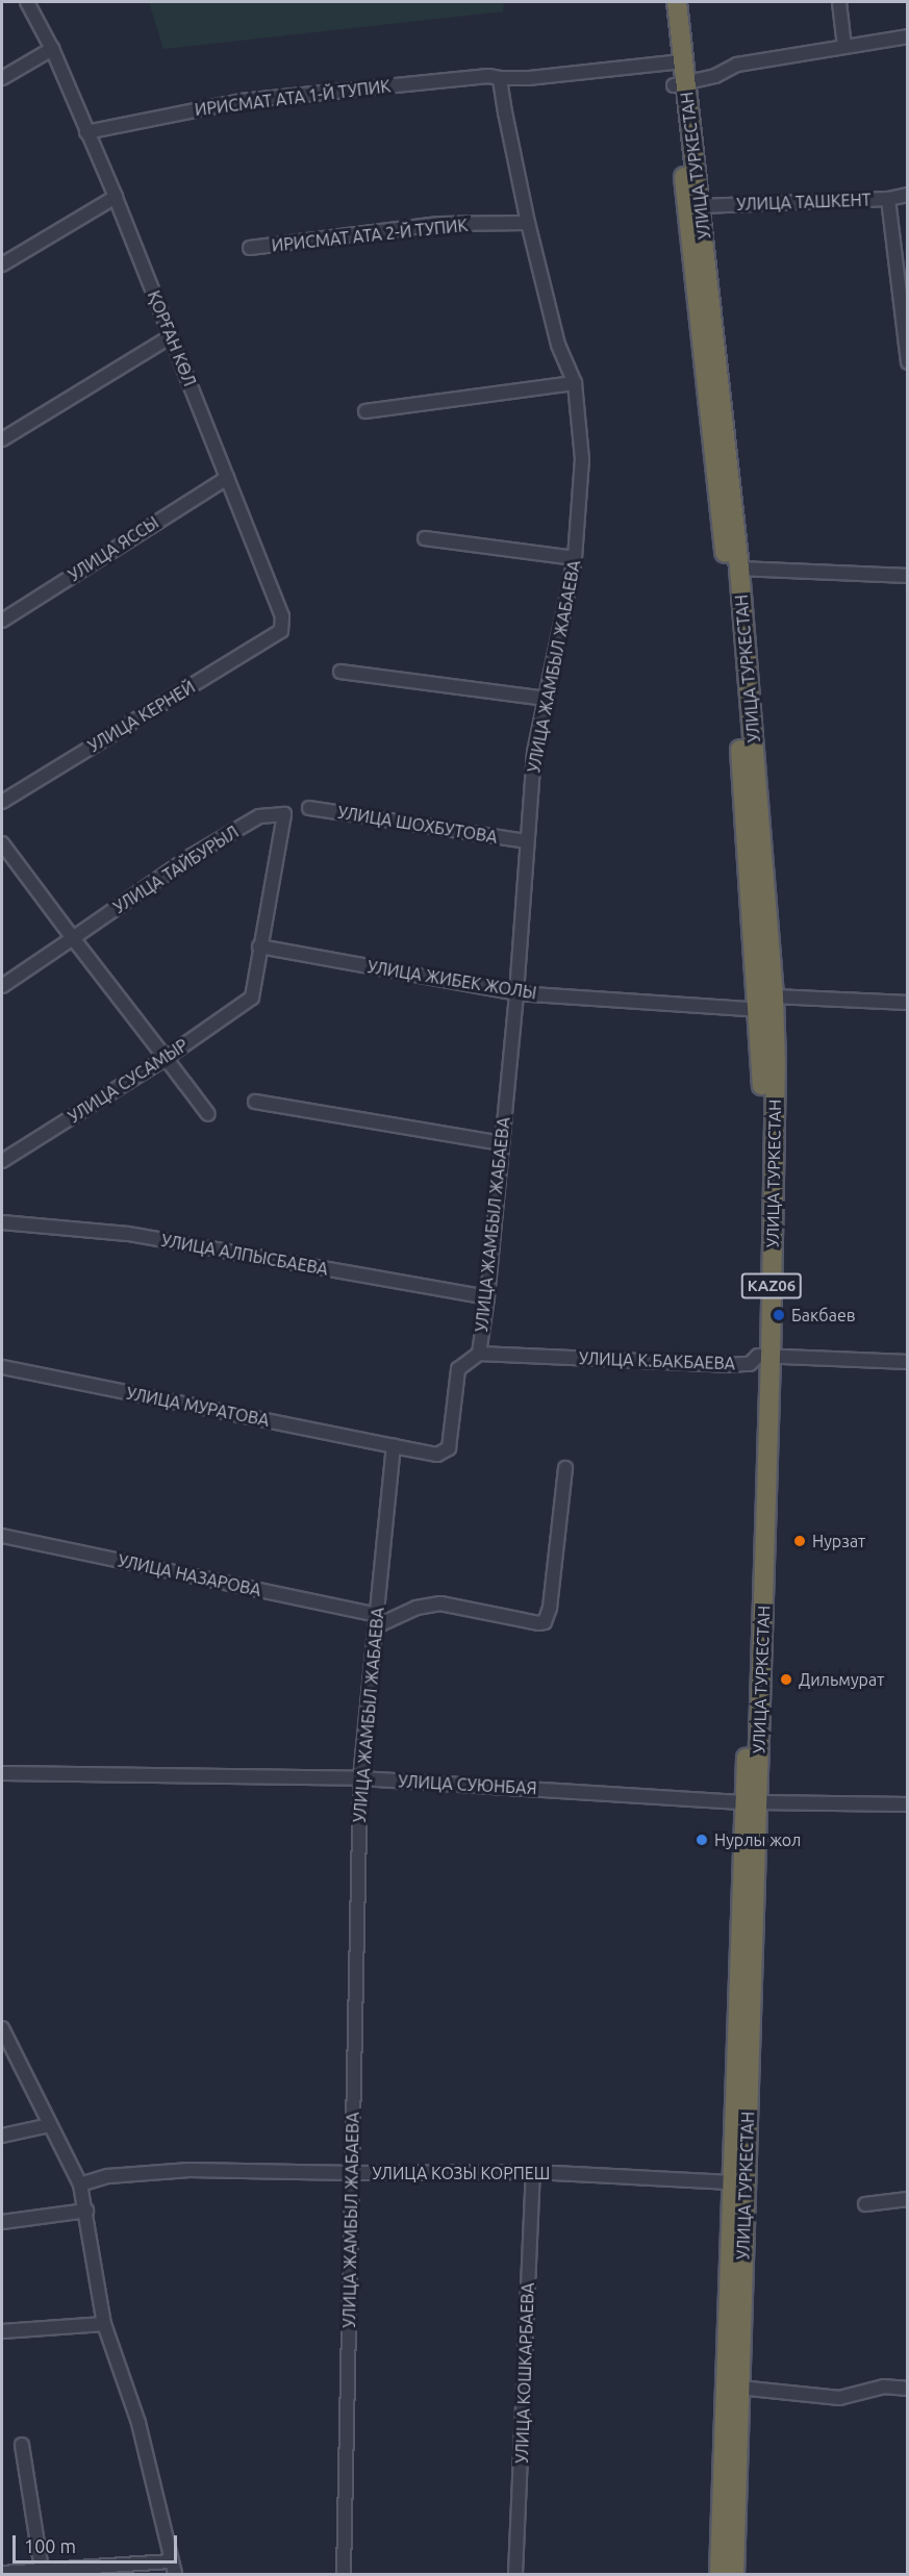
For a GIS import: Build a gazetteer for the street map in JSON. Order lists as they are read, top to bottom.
{
  "streets": {
    "highway": ["УЛИЦА ТУРКЕСТАН", "KАZ06"],
    "street": [
      "ИРИСМАТ АТА 1-Й ТУПИК",
      "УЛИЦА ТАШКЕНТ",
      "ИРИСМАТ АТА 2-Й ТУПИК",
      "ҚОРҒАН КӨЛ",
      "УЛИЦА ЯССЫ",
      "УЛИЦА ЖАМБЫЛ ЖАБАЕВА",
      "УЛИЦА КЕРНЕЙ",
      "УЛИЦА ШОХБУТОВА",
      "УЛИЦА ТАЙБУРЫЛ",
      "УЛИЦА ЖИБЕК ЖОЛЫ",
      "УЛИЦА СУСАМЫР",
      "УЛИЦА АЛПЫСБАЕВА",
      "УЛИЦА К.БАКБАЕВА",
      "УЛИЦА МУРАТОВА",
      "УЛИЦА НАЗАРОВА",
      "УЛИЦА СУЮНБАЯ",
      "УЛИЦА КОЗЫ КОРПЕШ",
      "УЛИЦА КОШКАРБАЕВА"
    ]
  },
  "crossings": [
    ["ИРИСМАТ АТА 1-Й ТУПИК", "ҚОРҒАН КӨЛ"],
    ["ИРИСМАТ АТА 1-Й ТУПИК", "УЛИЦА ЖАМБЫЛ ЖАБАЕВА"],
    ["УЛИЦА ТУРКЕСТАН", "УЛИЦА ТАШКЕНТ"],
    ["УЛИЦА ТУРКЕСТАН", "УЛИЦА ЖИБЕК ЖОЛЫ"],
    ["УЛИЦА ТУРКЕСТАН", "УЛИЦА К.БАКБАЕВА"],
    ["УЛИЦА ТУРКЕСТАН", "УЛИЦА СУЮНБАЯ"],
    ["УЛИЦА ТУРКЕСТАН", "УЛИЦА КОЗЫ КОРПЕШ"],
    ["ИРИСМАТ АТА 2-Й ТУПИК", "УЛИЦА ЖАМБЫЛ ЖАБАЕВА"],
    ["ҚОРҒАН КӨЛ", "УЛИЦА ЯССЫ"],
    ["ҚОРҒАН КӨЛ", "УЛИЦА КЕРНЕЙ"],
    ["УЛИЦА ЖАМБЫЛ ЖАБАЕВА", "УЛИЦА ШОХБУТОВА"],
    ["УЛИЦА ЖАМБЫЛ ЖАБАЕВА", "УЛИЦА ЖИБЕК ЖОЛЫ"],
    ["УЛИЦА ЖАМБЫЛ ЖАБАЕВА", "УЛИЦА АЛПЫСБАЕВА"],
    ["УЛИЦА ЖАМБЫЛ ЖАБАЕВА", "УЛИЦА К.БАКБАЕВА"],
    ["УЛИЦА ЖАМБЫЛ ЖАБАЕВА", "УЛИЦА МУРАТОВА"],
    ["УЛИЦА ЖАМБЫЛ ЖАБАЕВА", "УЛИЦА НАЗАРОВА"],
    ["УЛИЦА ЖАМБЫЛ ЖАБАЕВА", "УЛИЦА СУЮНБАЯ"],
    ["УЛИЦА ЖАМБЫЛ ЖАБАЕВА", "УЛИЦА КОЗЫ КОРПЕШ"],
    ["УЛИЦА ТАЙБУРЫЛ", "УЛИЦА ЖИБЕК ЖОЛЫ"],
    ["УЛИЦА ТАЙБУРЫЛ", "УЛИЦА СУСАМЫР"],
    ["УЛИЦА ЖИБЕК ЖОЛЫ", "УЛИЦА СУСАМЫР"],
    ["УЛИЦА КОЗЫ КОРПЕШ", "УЛИЦА КОШКАРБАЕВА"]
  ],
  "places": [
    "Бакбаев",
    "Нурзат",
    "Дильмурат",
    "Нурлы жол"
  ],
  "scale_bar": "100 m"
}
